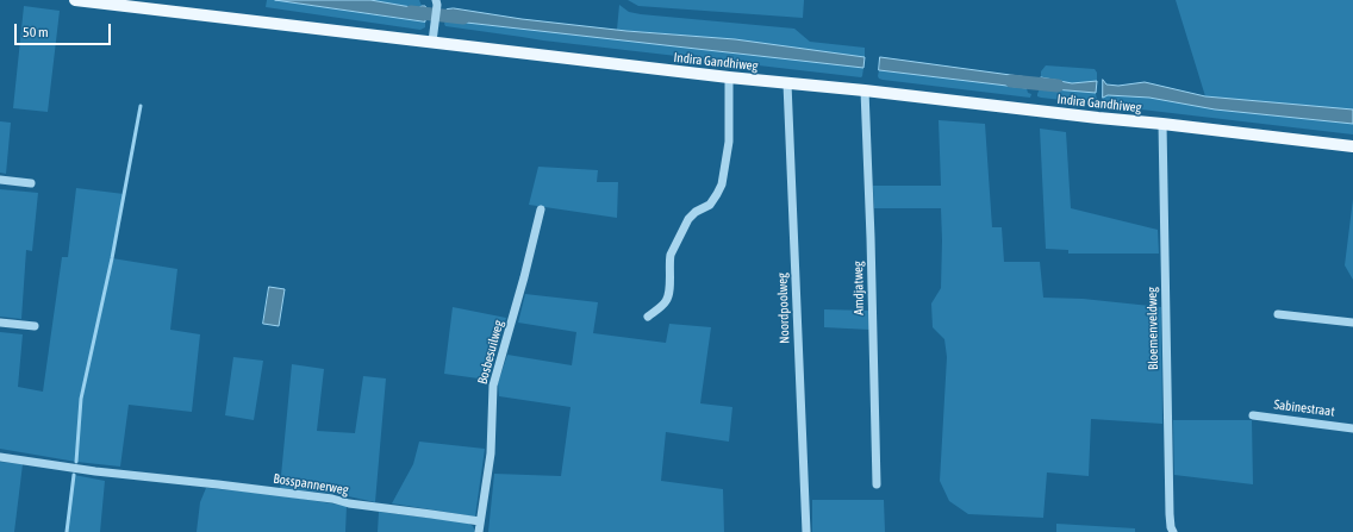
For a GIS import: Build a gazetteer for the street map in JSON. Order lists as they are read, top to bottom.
{
  "streets": {
    "main road": ["Indira Gandhiweg"],
    "street": [
      "Amdjatweg",
      "Noordpoolweg",
      "Bloemenveldweg",
      "Bosbesuilweg",
      "Sabinestraat",
      "Bosspannerweg"
    ]
  },
  "crossings": [
    ["Indira Gandhiweg", "Amdjatweg"],
    ["Indira Gandhiweg", "Noordpoolweg"],
    ["Indira Gandhiweg", "Bloemenveldweg"],
    ["Bosbesuilweg", "Bosspannerweg"]
  ],
  "scale_bar": "50 m"
}
